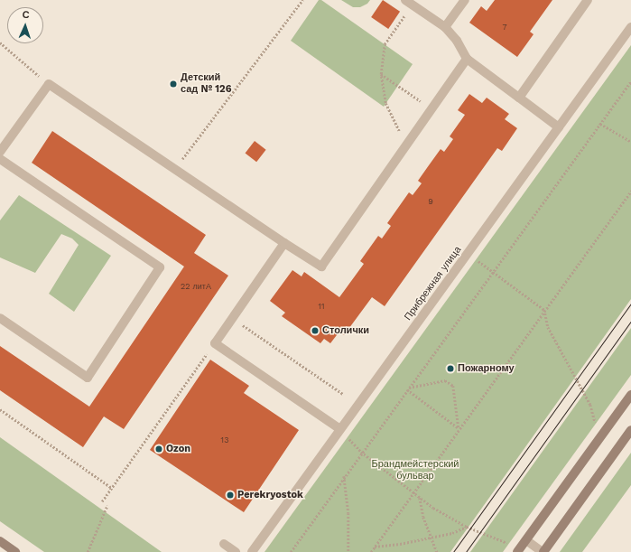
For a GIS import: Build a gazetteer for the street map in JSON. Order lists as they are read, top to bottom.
{
  "streets": {
    "street": ["Прибрежная улица"]
  },
  "parks": ["Брандмейстерский бульвар"],
  "places": [
    "Детский сад № 126",
    "Столички",
    "Пожарному",
    "Ozon",
    "Perekryostok"
  ],
  "house_numbers": [
    "7",
    "9",
    "22 литА",
    "11",
    "13"
  ],
  "north": "top"
}
